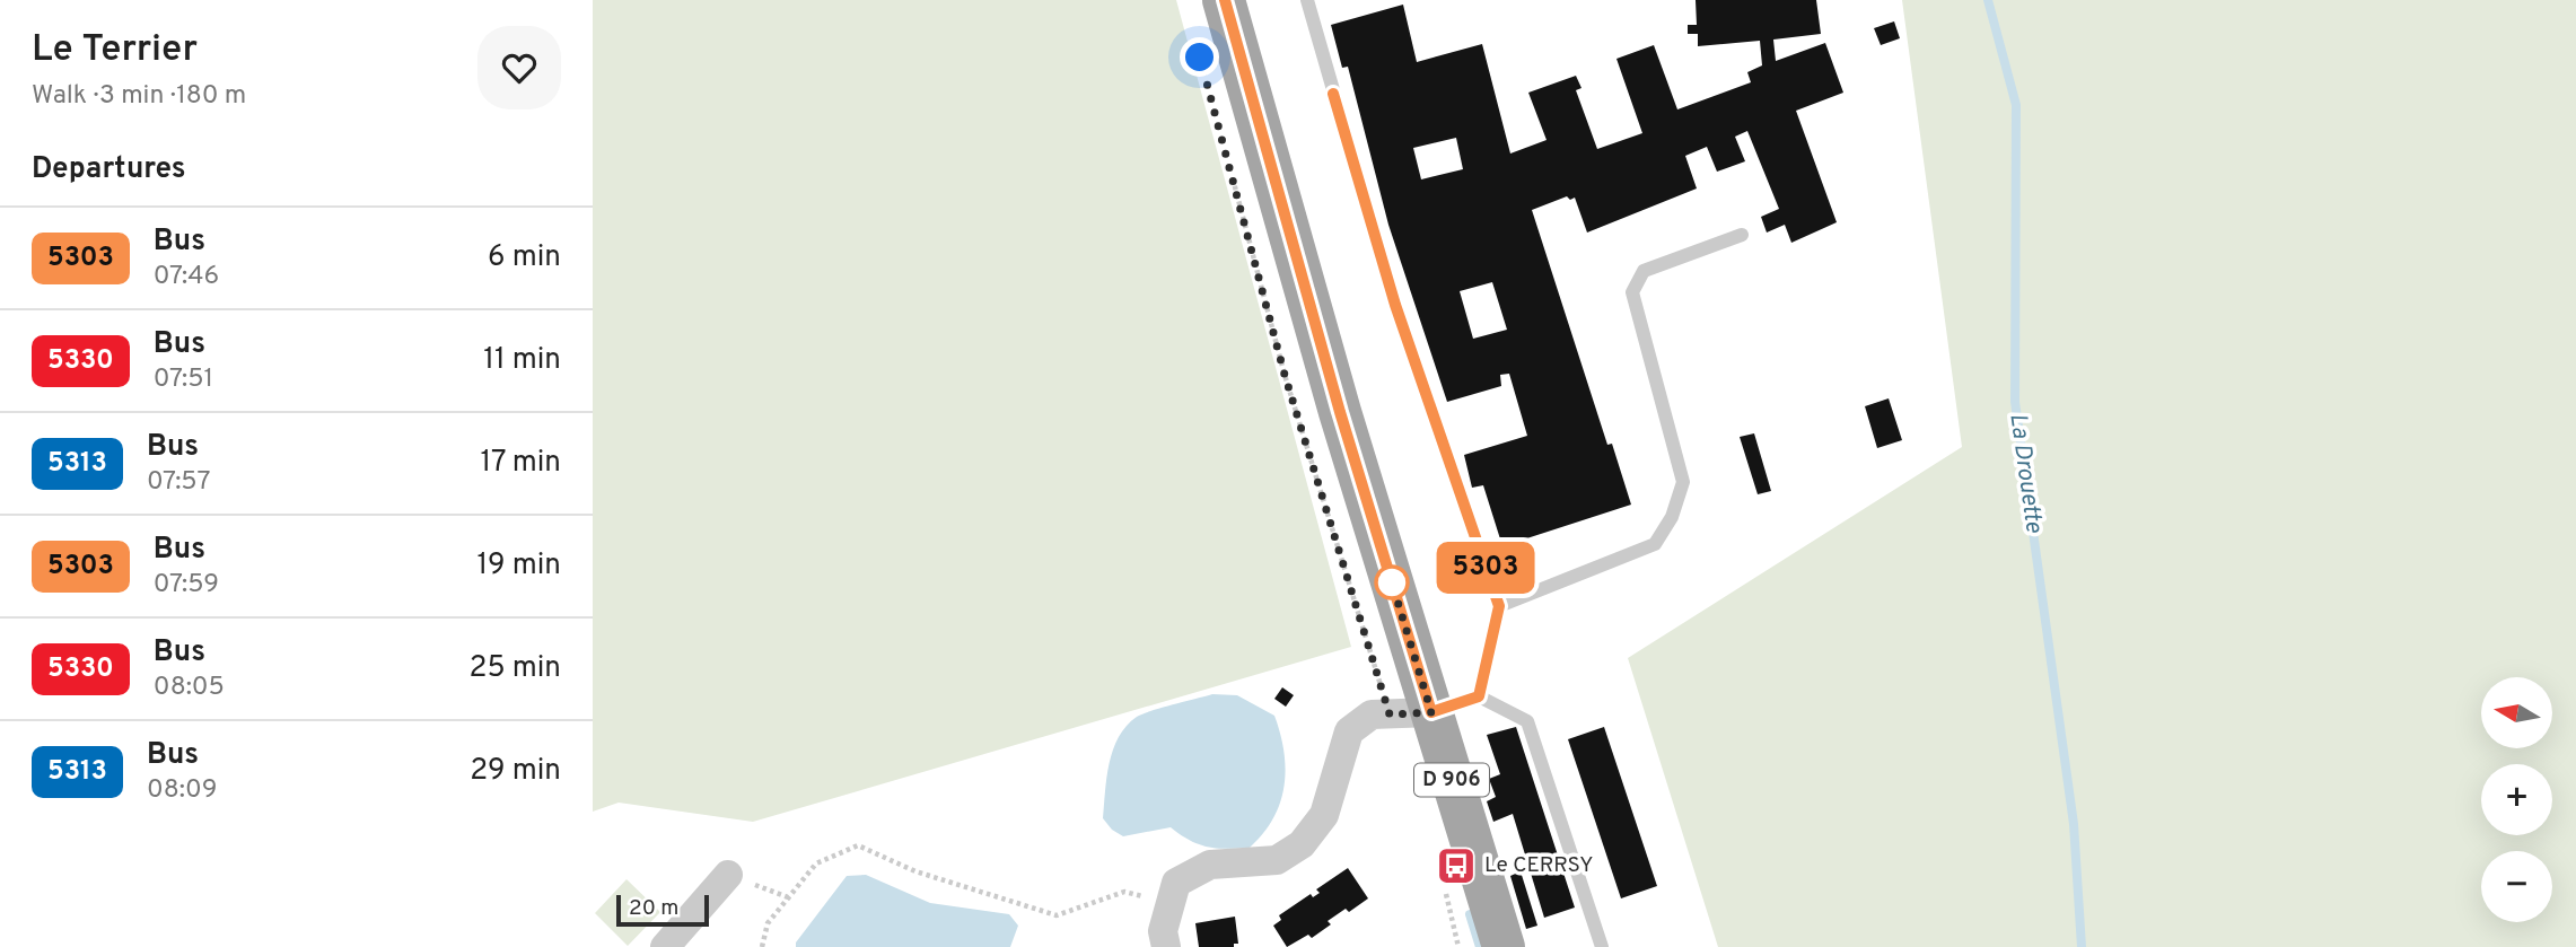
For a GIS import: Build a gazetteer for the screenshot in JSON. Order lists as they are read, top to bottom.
{
  "streets": {
    "main road": ["D 906"]
  },
  "water": ["La Drouette"],
  "places": {
    "bus stop": ["Le CERRSY"]
  },
  "lines": ["bus line 5303"],
  "scale_bar": "20 m",
  "north": "left",
  "page": {
    "heading": [
      ["Le Terrier", "Walk · 3 min · 180 m"],
      "Departures"
    ],
    "on_map": "5303",
    "list": [
      {
        "mark": "5303",
        "name": "Bus",
        "note": "07:46",
        "value": "6 min"
      },
      {
        "mark": "5330",
        "name": "Bus",
        "note": "07:51",
        "value": "11 min"
      },
      {
        "mark": "5313",
        "name": "Bus",
        "note": "07:57",
        "value": "17 min"
      },
      {
        "mark": "5303",
        "name": "Bus",
        "note": "07:59",
        "value": "19 min"
      },
      {
        "mark": "5330",
        "name": "Bus",
        "note": "08:05",
        "value": "25 min"
      },
      {
        "mark": "5313",
        "name": "Bus",
        "note": "08:09",
        "value": "29 min"
      }
    ],
    "map_buttons": ["+", "−"],
    "scale": "20 m"
  }
}
